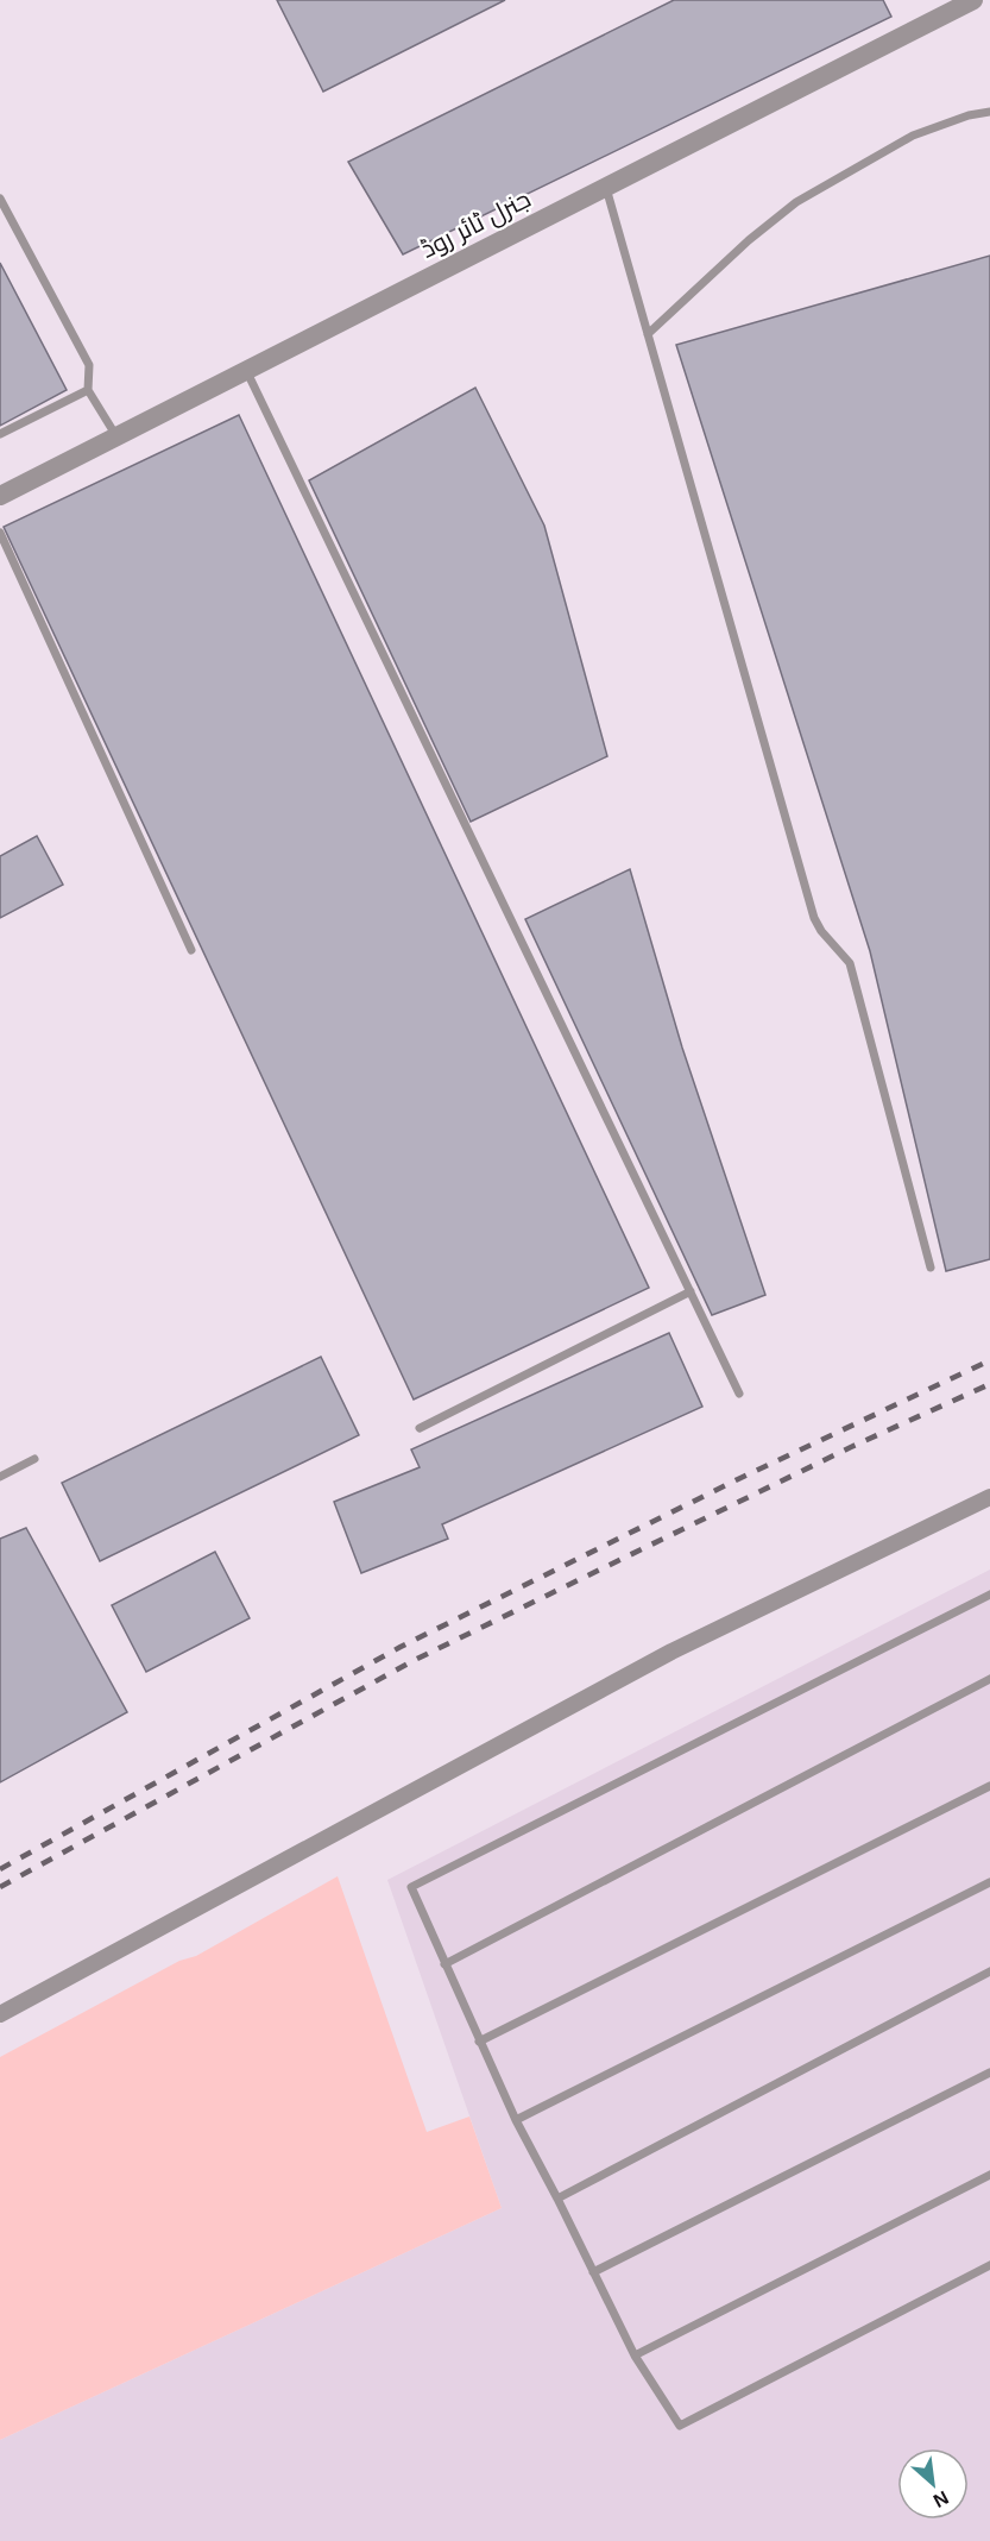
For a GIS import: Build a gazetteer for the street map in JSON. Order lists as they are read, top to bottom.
{
  "streets": {
    "street": ["جنرل ٹائر روڈ"]
  },
  "north": "bottom right"
}
